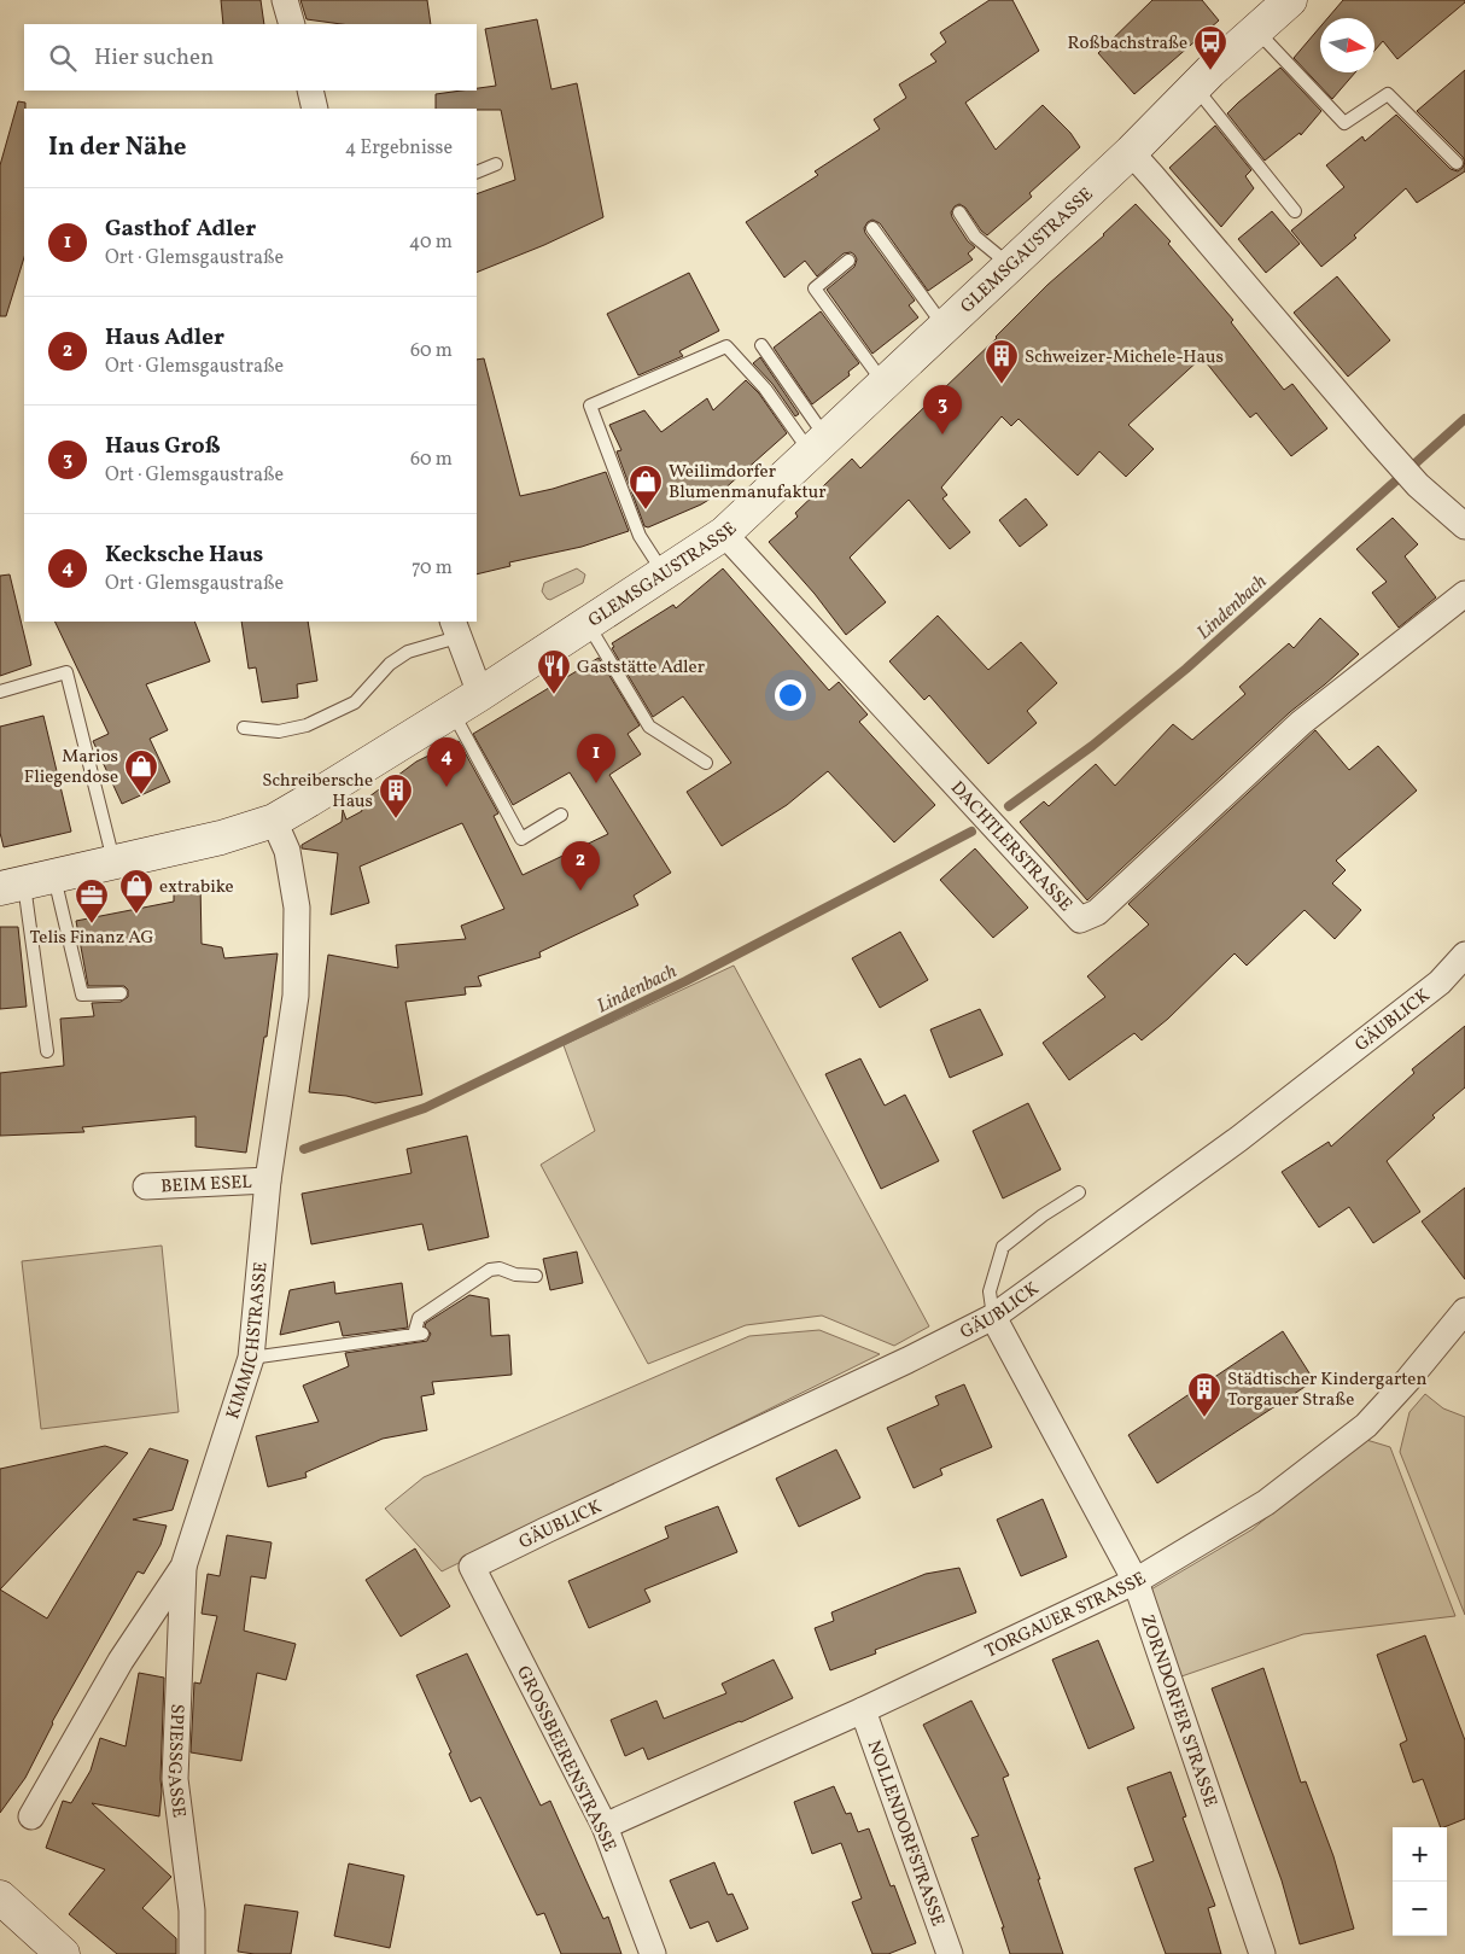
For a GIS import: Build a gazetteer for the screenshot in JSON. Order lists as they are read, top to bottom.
{
  "streets": {
    "main road": ["GLEMSGAUSTRASSE"],
    "street": [
      "DACHTLERSTRASSE",
      "GÄUBLICK",
      "BEIM ESEL",
      "KIMMICHSTRASSE",
      "TORGAUER STRASSE",
      "ZORNDORFER STRASSE",
      "GROSSBEERENSTRASSE",
      "SPIESSGASSE",
      "NOLLENDORFSTRASSE"
    ]
  },
  "crossings": [
    ["GLEMSGAUSTRASSE", "DACHTLERSTRASSE"],
    ["GLEMSGAUSTRASSE", "KIMMICHSTRASSE"],
    ["GÄUBLICK", "ZORNDORFER STRASSE"],
    ["GÄUBLICK", "GROSSBEERENSTRASSE"],
    ["BEIM ESEL", "KIMMICHSTRASSE"],
    ["KIMMICHSTRASSE", "SPIESSGASSE"],
    ["TORGAUER STRASSE", "ZORNDORFER STRASSE"],
    ["TORGAUER STRASSE", "GROSSBEERENSTRASSE"],
    ["TORGAUER STRASSE", "NOLLENDORFSTRASSE"]
  ],
  "water": ["Lindenbach"],
  "places": {
    "bus stop": ["Roßbachstraße"],
    "building": ["Schweizer-Michele-Haus", "Schreibersche Haus", "Städtischer Kindergarten Torgauer Straße"],
    "shop": ["Weilimdorfer Blumenmanufaktur", "Marios Fliegendose", "extrabike"],
    "restaurant": ["Gaststätte Adler"],
    "office": ["Telis Finanz AG"]
  },
  "north": "right",
  "page": {
    "search": "Hier suchen",
    "heading": ["In der Nähe", "4 Ergebnisse"],
    "list": [
      {
        "mark": "1",
        "name": "Gasthof Adler",
        "note": "Ort · Glemsgaustraße",
        "value": "40 m"
      },
      {
        "mark": "2",
        "name": "Haus Adler",
        "note": "Ort · Glemsgaustraße",
        "value": "60 m"
      },
      {
        "mark": "3",
        "name": "Haus Groß",
        "note": "Ort · Glemsgaustraße",
        "value": "60 m"
      },
      {
        "mark": "4",
        "name": "Kecksche Haus",
        "note": "Ort · Glemsgaustraße",
        "value": "70 m"
      }
    ],
    "pins": [
      "3",
      "1",
      "4",
      "2"
    ],
    "map_buttons": ["+", "−"]
  }
}
